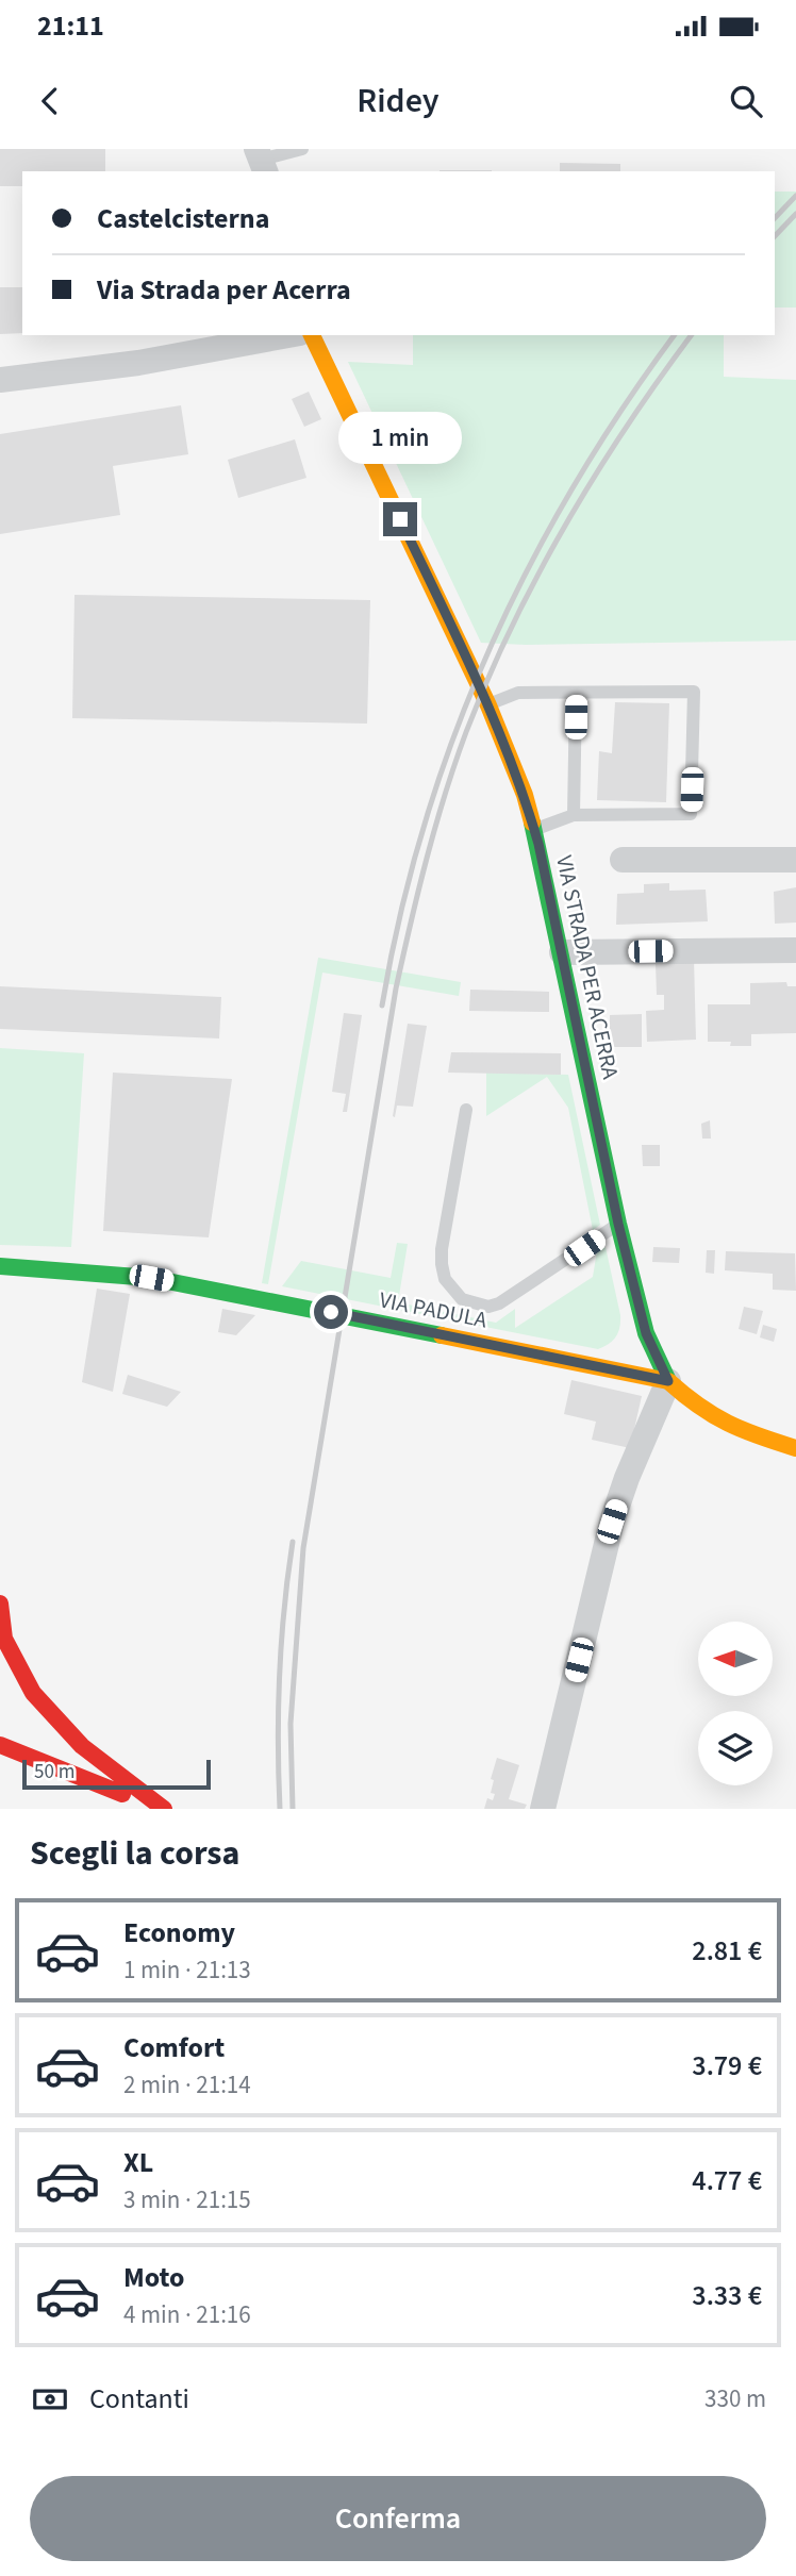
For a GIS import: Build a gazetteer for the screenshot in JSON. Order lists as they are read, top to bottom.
{
  "streets": {
    "street": ["VIA STRADA PER ACERRA", "VIA PADULA"]
  },
  "crossings": [
    ["VIA STRADA PER ACERRA", "VIA PADULA"]
  ],
  "scale_bar": "50 m",
  "north": "left",
  "page": {
    "status": "21:11",
    "header": "Ridey",
    "banner": ["Castelcisterna", "Via Strada per Acerra"],
    "bubble": "1 min",
    "scale": "50 m",
    "heading": "Scegli la corsa",
    "list": [
      {
        "name": "Economy",
        "note": "1 min · 21:13",
        "value": "2.81 €"
      },
      {
        "name": "Comfort",
        "note": "2 min · 21:14",
        "value": "3.79 €"
      },
      {
        "name": "XL",
        "note": "3 min · 21:15",
        "value": "4.77 €"
      },
      {
        "name": "Moto",
        "note": "4 min · 21:16",
        "value": "3.33 €"
      }
    ],
    "pay": ["Contanti", "330 m"],
    "buttons": "Conferma"
  }
}
